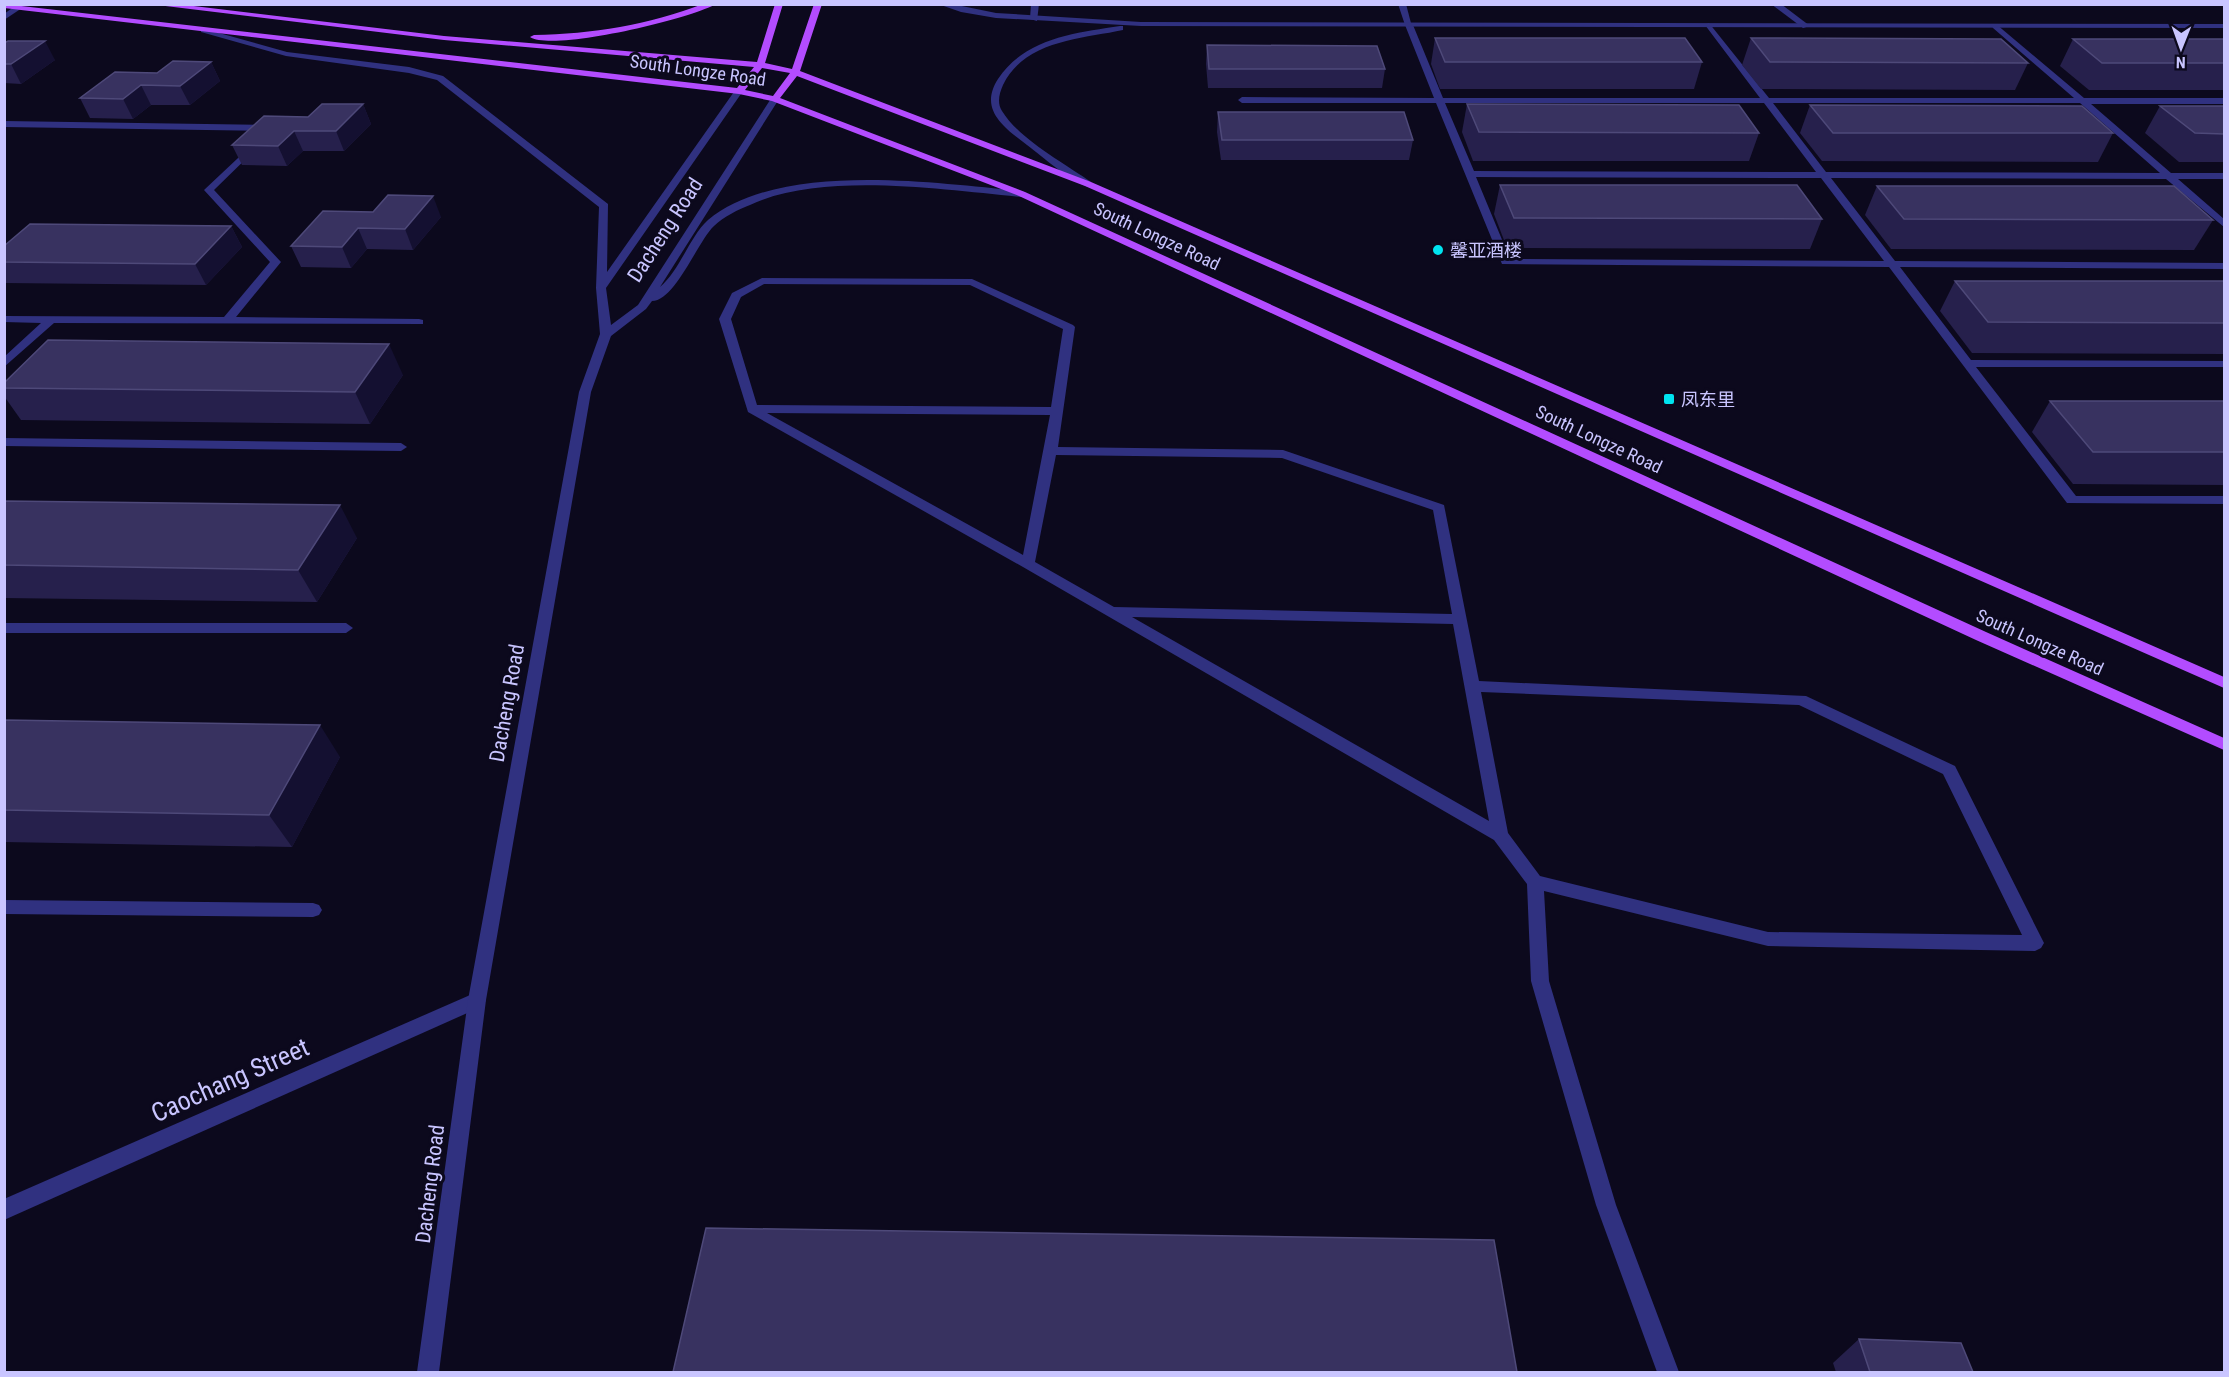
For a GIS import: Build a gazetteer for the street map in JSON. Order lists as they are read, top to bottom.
{
  "streets": {
    "main road": ["South Longze Road"],
    "street": ["Dacheng Road", "Caochang Street"]
  },
  "crossings": [
    ["South Longze Road", "Dacheng Road"],
    ["Dacheng Road", "Caochang Street"]
  ],
  "places": {
    "other": ["馨亚酒楼"],
    "transit": ["凤东里"]
  },
  "north": "bottom"
}
